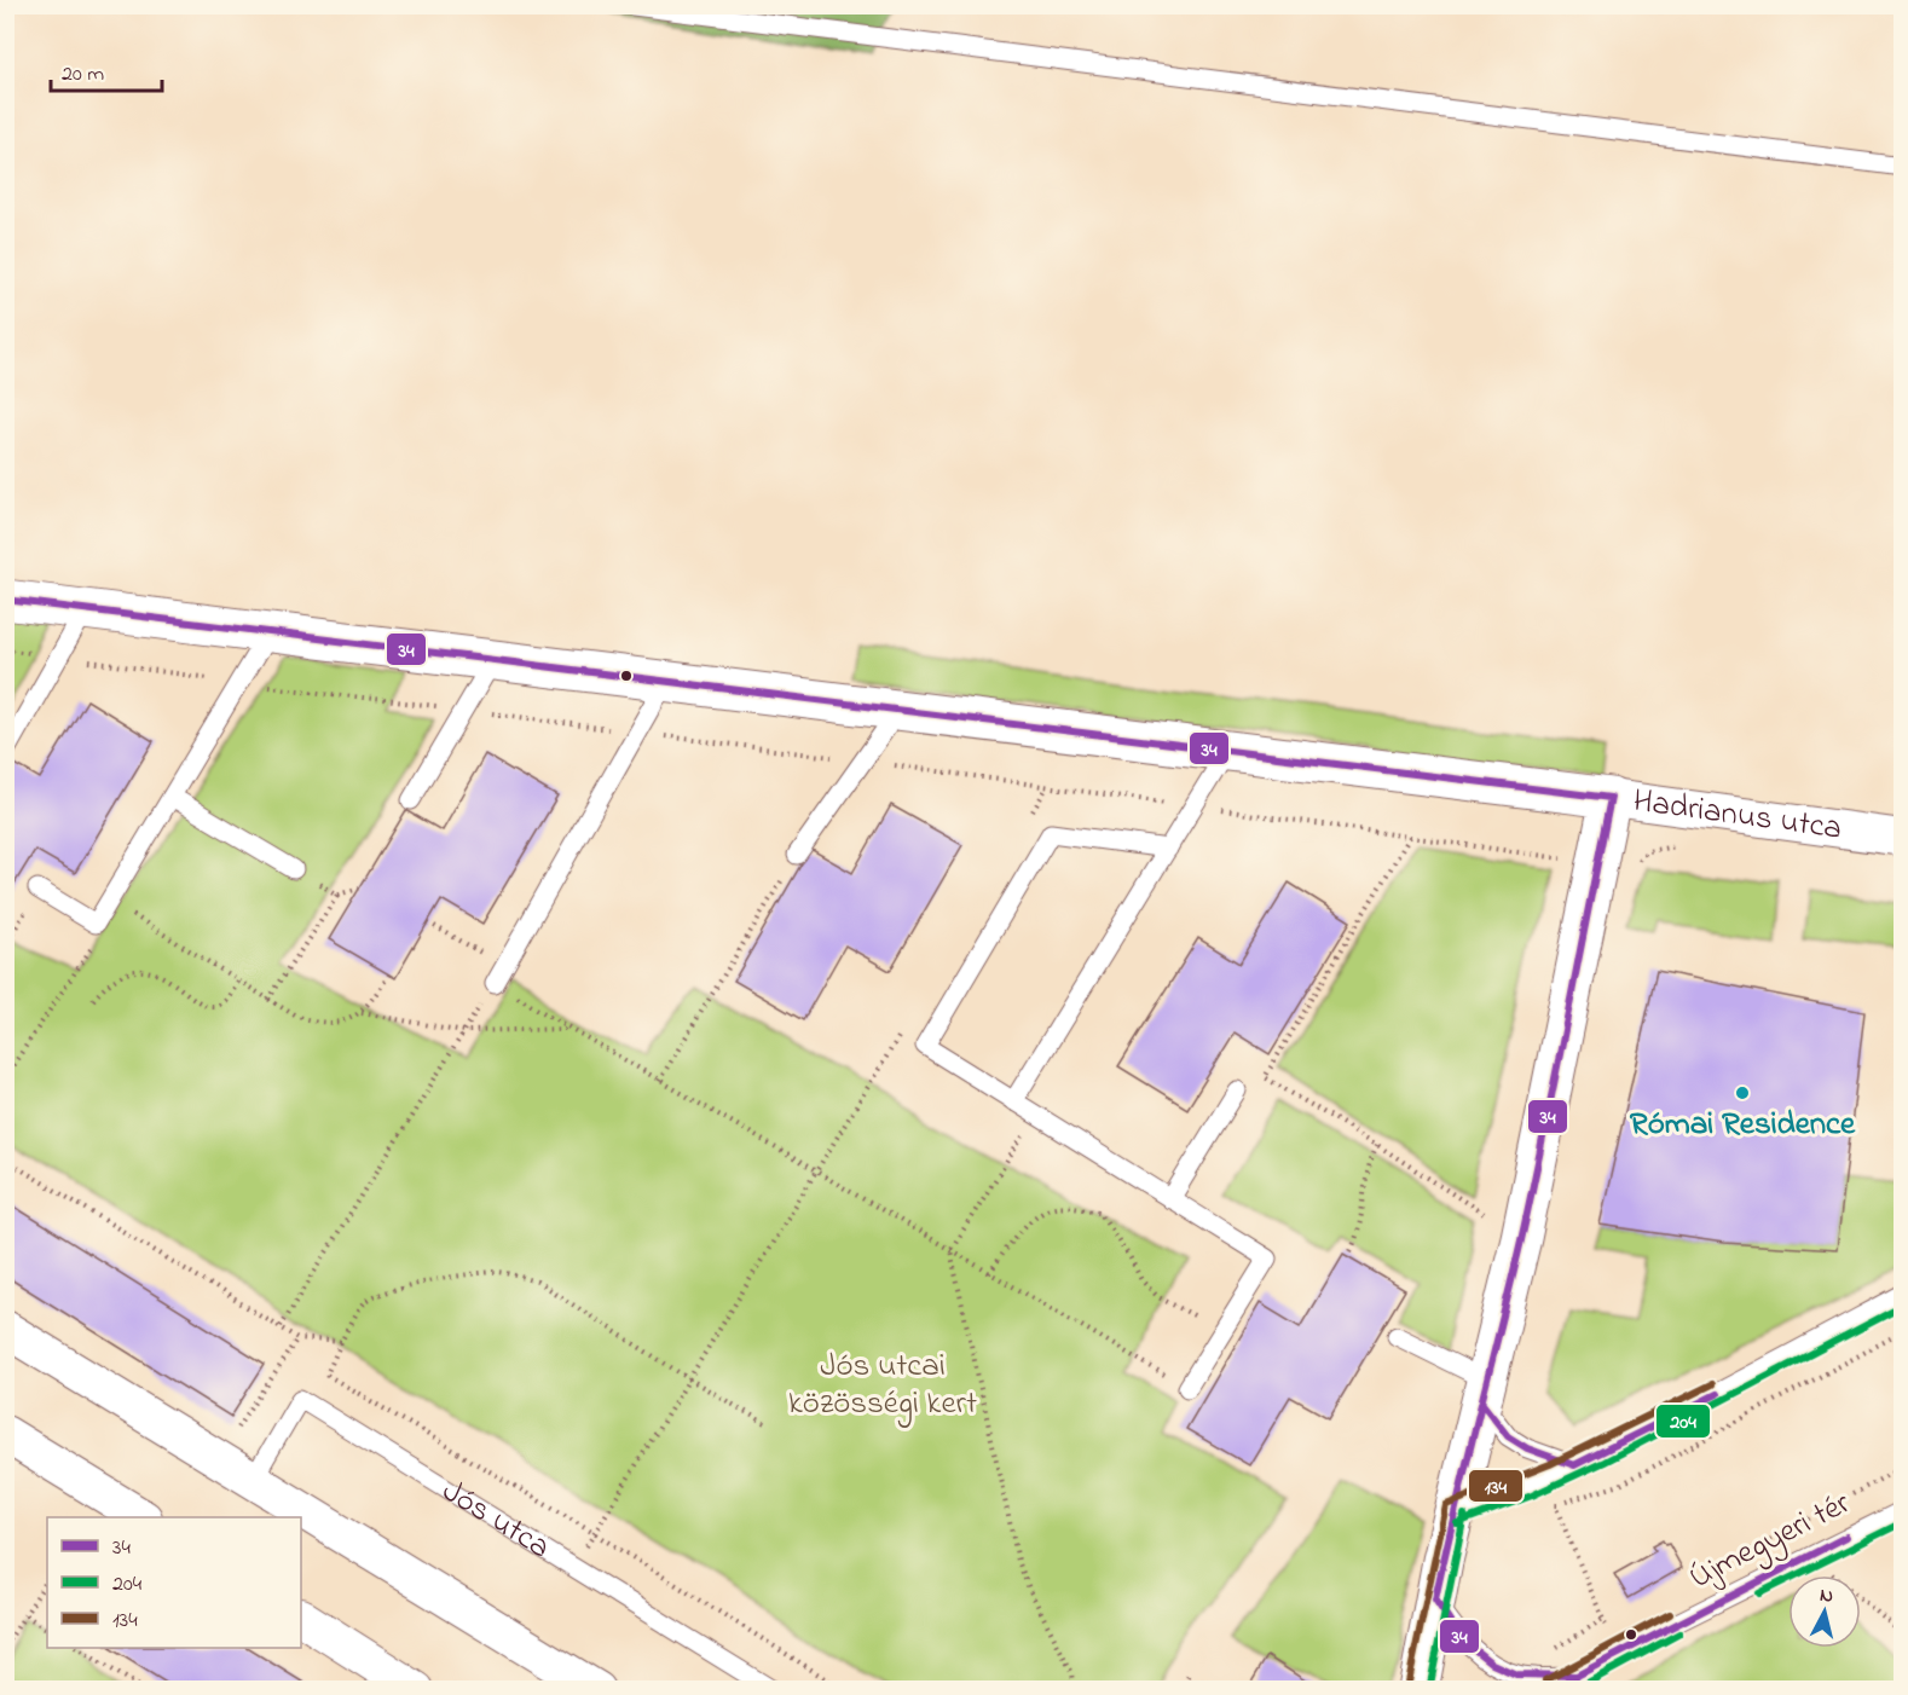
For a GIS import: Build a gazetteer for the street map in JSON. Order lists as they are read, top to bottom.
{
  "streets": {
    "street": ["Hadrianus utca"],
    "lane": ["Jós utca", "Újmegyeri tér"]
  },
  "parks": ["Jós utcai közösségi kert"],
  "places": ["Római Residence"],
  "lines": ["transit line 34", "transit line 204", "transit line 134"],
  "legend": ["34", "204", "134"],
  "scale_bar": "20 m",
  "north": "top"
}
